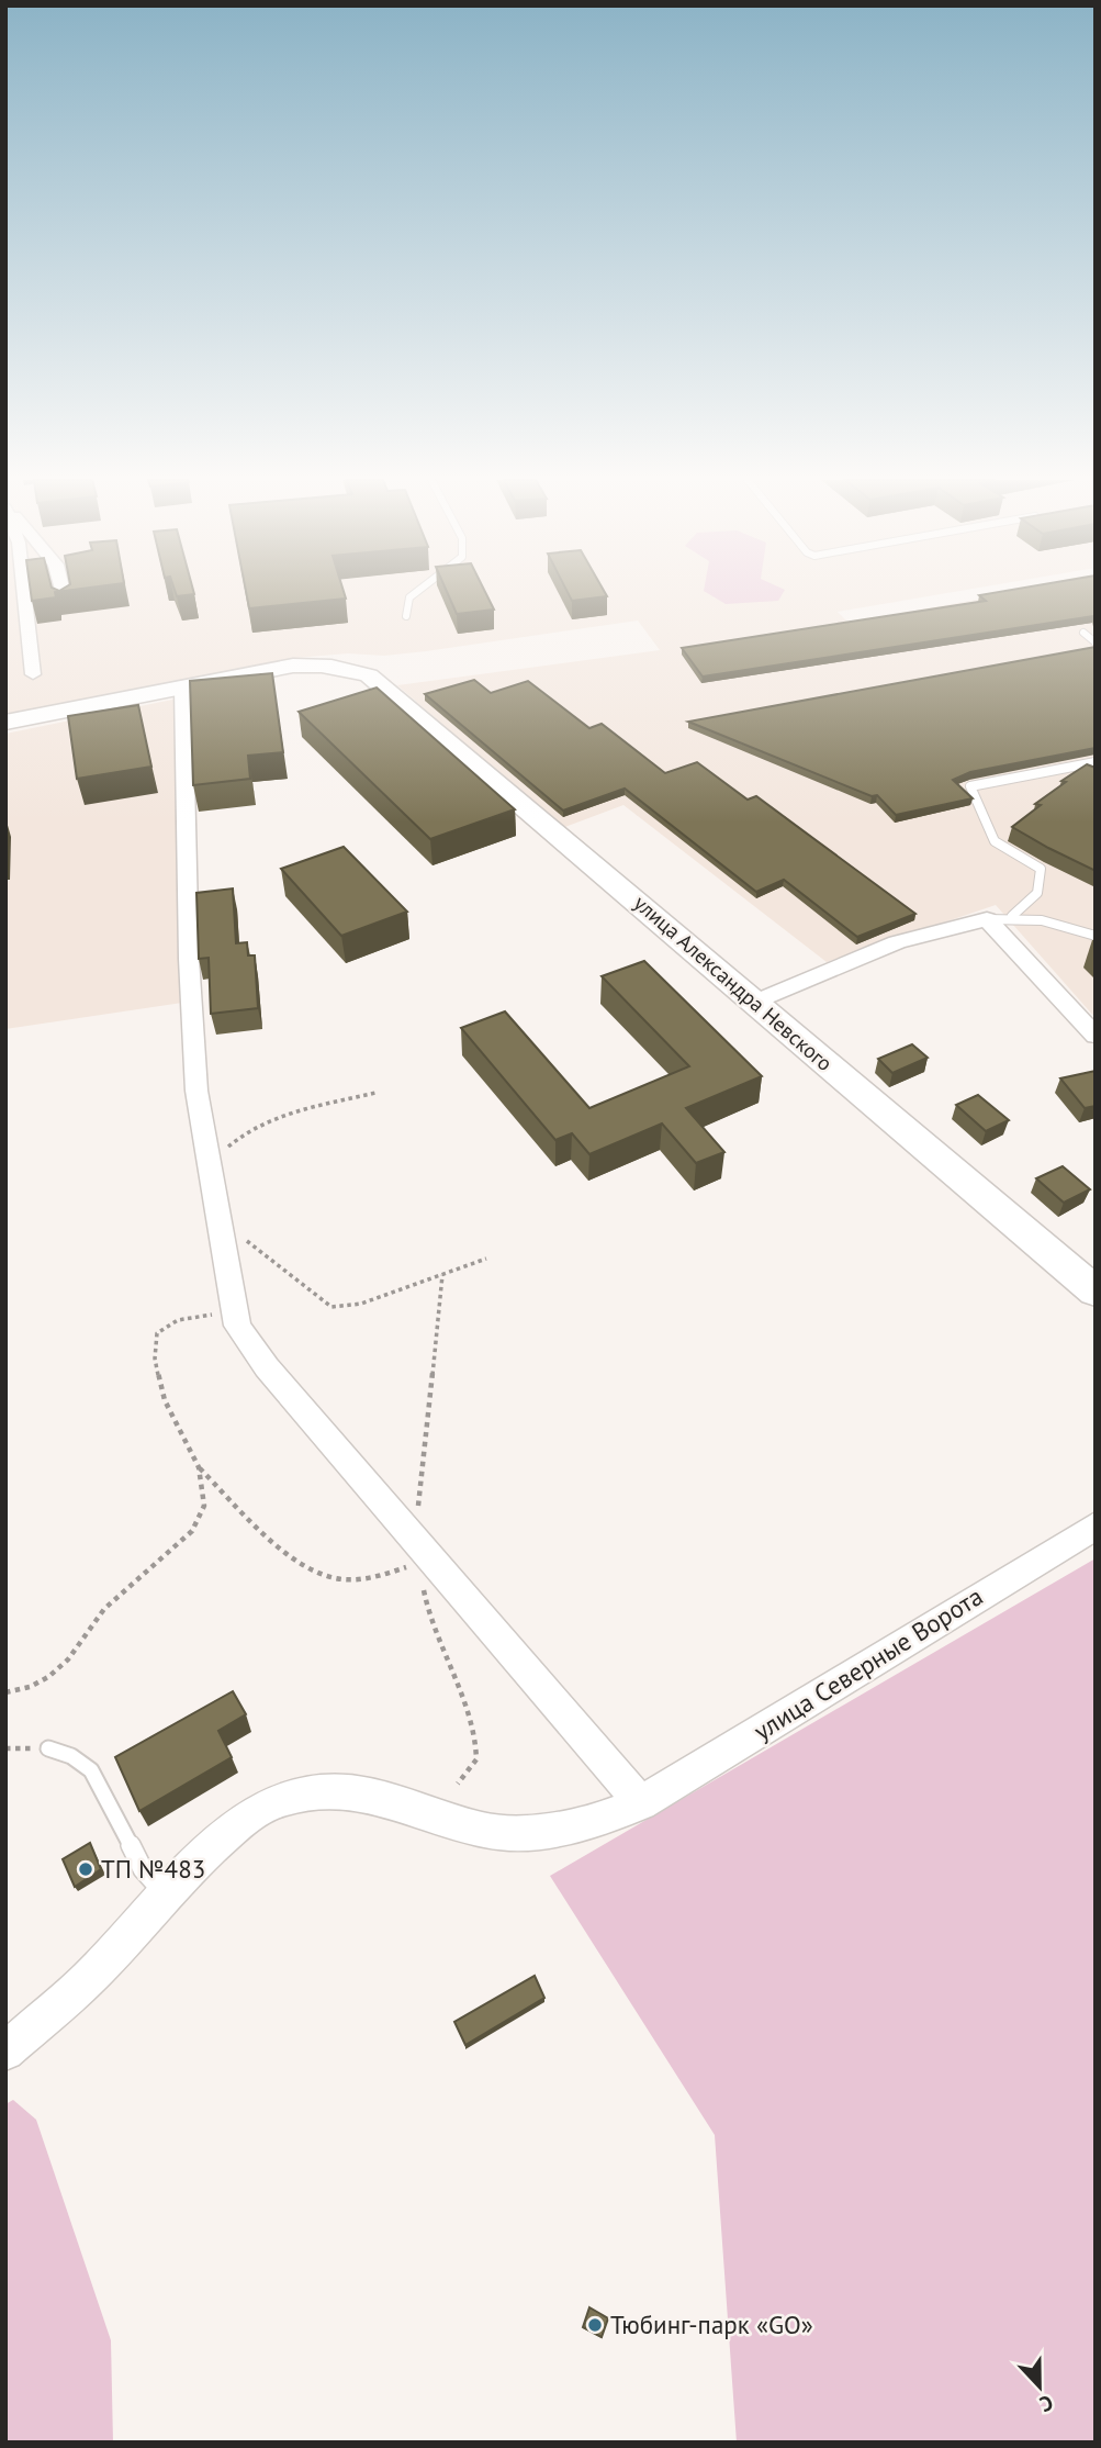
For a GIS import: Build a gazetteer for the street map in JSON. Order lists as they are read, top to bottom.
{
  "streets": {
    "street": ["улица Александра Невского", "улица Северные Ворота"]
  },
  "places": ["ТП №483", "Тюбинг-парк «GO»"],
  "north": "bottom"
}
